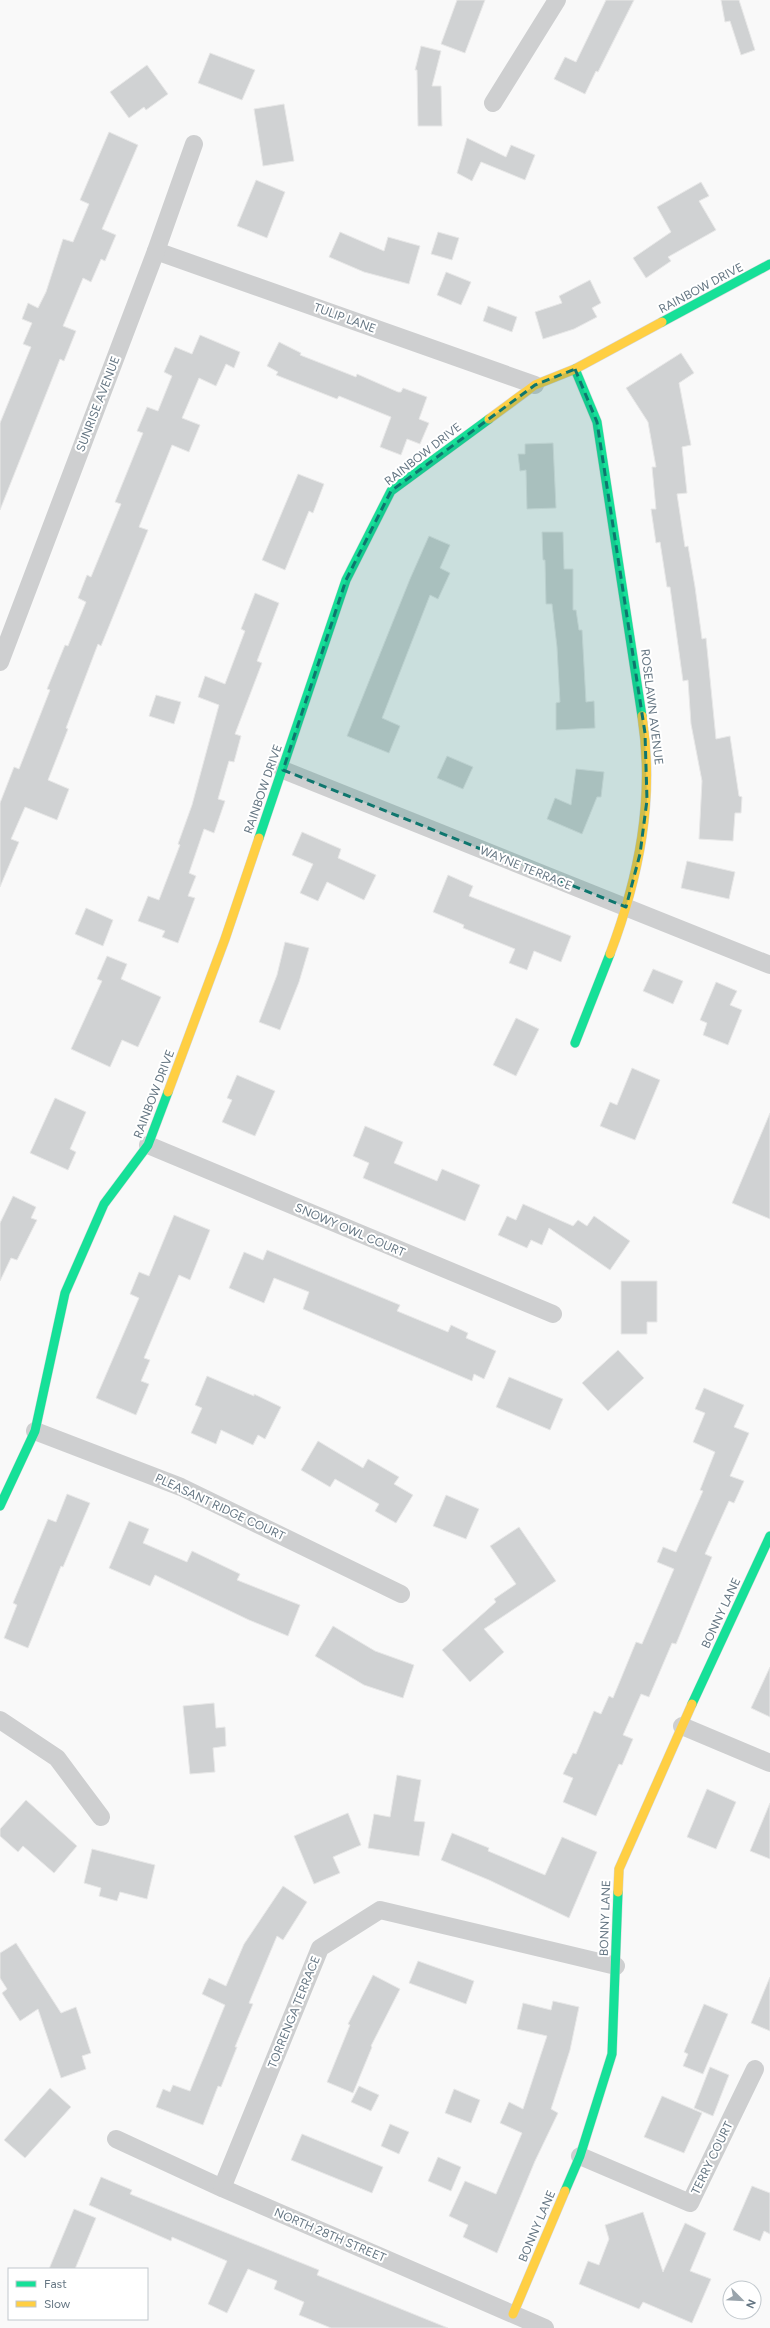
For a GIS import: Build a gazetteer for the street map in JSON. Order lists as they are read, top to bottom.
{
  "streets": {
    "street": [
      "RAINBOW DRIVE",
      "TULIP LANE",
      "SUNRISE AVENUE",
      "ROSELAWN AVENUE",
      "WAYNE TERRACE",
      "SNOWY OWL COURT",
      "PLEASANT RIDGE COURT",
      "BONNY LANE",
      "TORRENGA TERRACE",
      "TERRY COURT",
      "NORTH 28TH STREET"
    ]
  },
  "crossings": [
    ["RAINBOW DRIVE", "TULIP LANE"],
    ["RAINBOW DRIVE", "ROSELAWN AVENUE"],
    ["RAINBOW DRIVE", "WAYNE TERRACE"],
    ["RAINBOW DRIVE", "SNOWY OWL COURT"],
    ["RAINBOW DRIVE", "PLEASANT RIDGE COURT"],
    ["TULIP LANE", "SUNRISE AVENUE"],
    ["ROSELAWN AVENUE", "WAYNE TERRACE"],
    ["BONNY LANE", "TORRENGA TERRACE"],
    ["BONNY LANE", "TERRY COURT"],
    ["BONNY LANE", "NORTH 28TH STREET"],
    ["TORRENGA TERRACE", "NORTH 28TH STREET"]
  ],
  "legend": ["Fast", "Slow"],
  "north": "bottom right"
}
